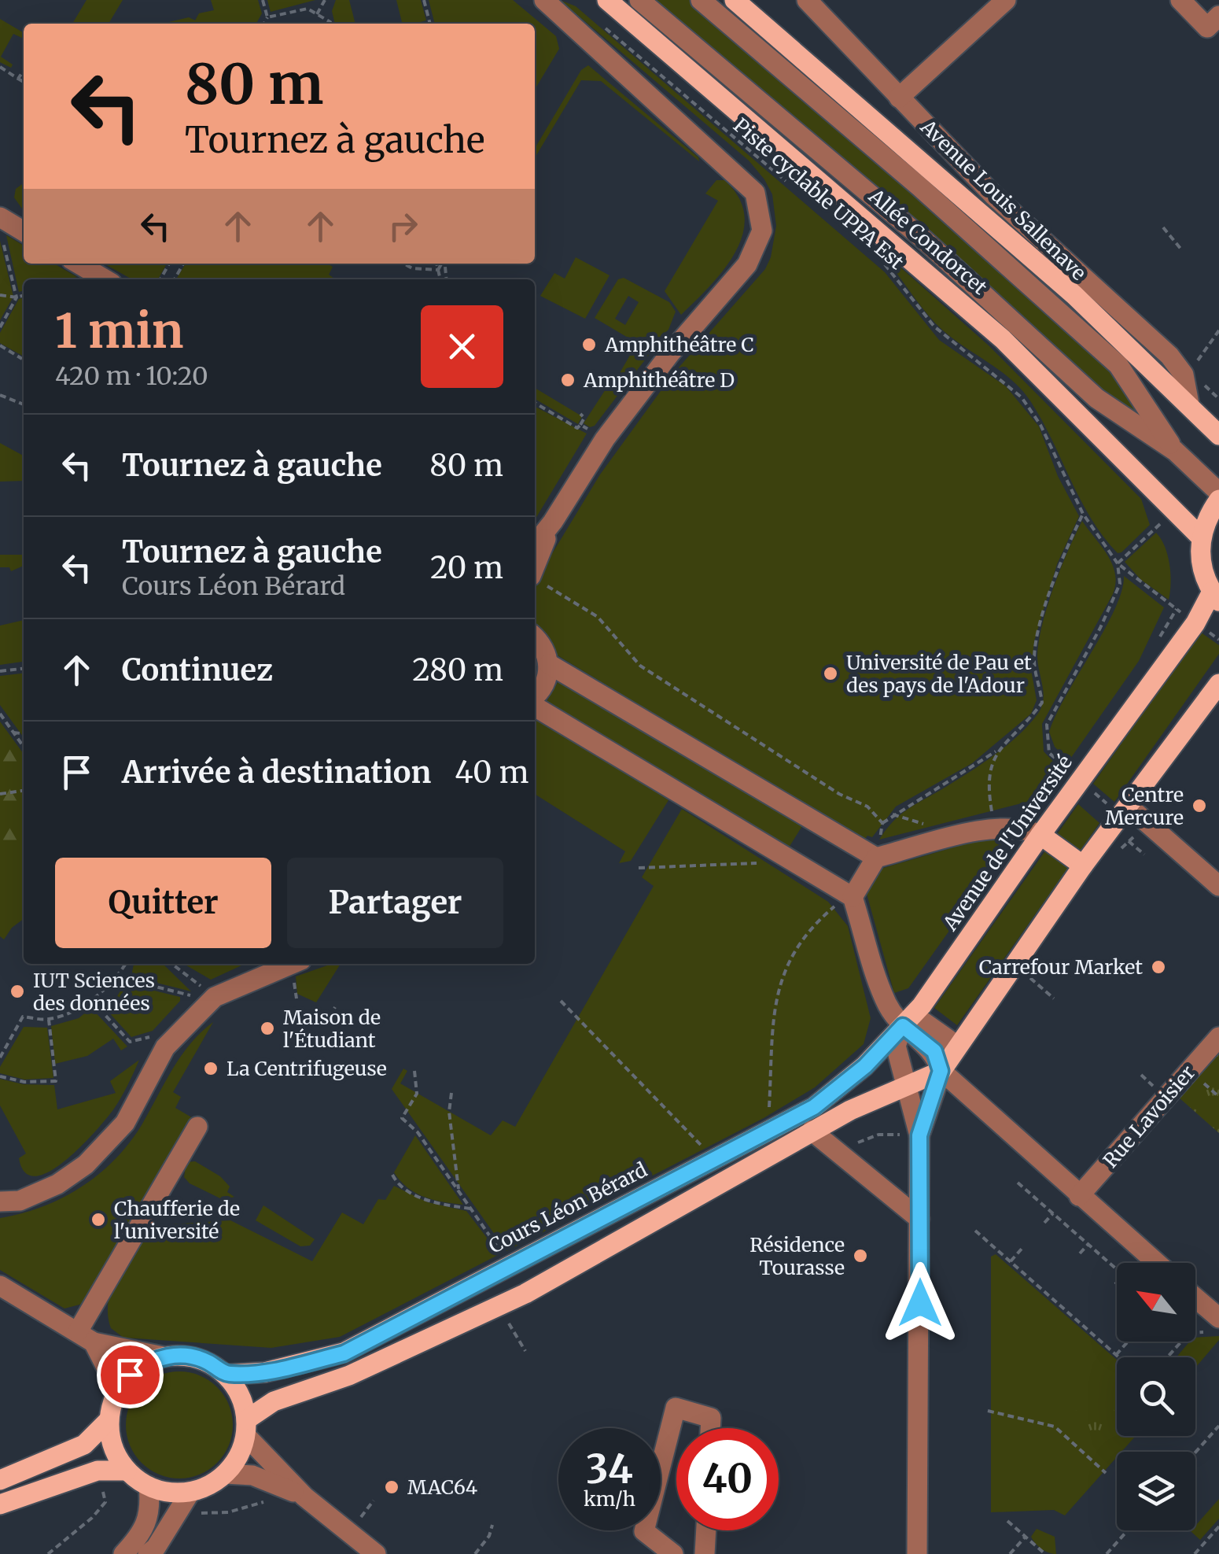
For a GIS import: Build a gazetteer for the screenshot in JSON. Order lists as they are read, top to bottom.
{
  "streets": {
    "main road": ["Allée Condorcet", "Avenue de l'Université", "Cours Léon Bérard"],
    "street": ["Avenue Louis Sallenave", "Rue Lavoisier"],
    "path": ["Piste cyclable UPPA Est"]
  },
  "crossings": [
    ["Piste cyclable UPPA Est", "Avenue de l'Université"],
    ["Avenue de l'Université", "Cours Léon Bérard"]
  ],
  "places": [
    "Amphithéâtre C",
    "Amphithéâtre D",
    "Université de Pau et des pays de l'Adour",
    "Centre Mercure",
    "Carrefour Market",
    "IUT Sciences des données",
    "Maison de l'Étudiant",
    "La Centrifugeuse",
    "Chaufferie de l'université",
    "Résidence Tourasse",
    "MAC64"
  ],
  "north": "top left",
  "page": {
    "turn": ["80 m", "Tournez à gauche"],
    "heading": ["1 min", "420 m · 10:20"],
    "list": [
      {
        "name": "Tournez à gauche",
        "value": "80 m"
      },
      {
        "name": "Tournez à gauche",
        "note": "Cours Léon Bérard",
        "value": "20 m"
      },
      {
        "name": "Continuez",
        "value": "280 m"
      },
      {
        "name": "Arrivée à destination",
        "value": "40 m"
      }
    ],
    "buttons": ["Quitter", "Partager"],
    "speed": "34 km/h",
    "limit": "40"
  }
}
